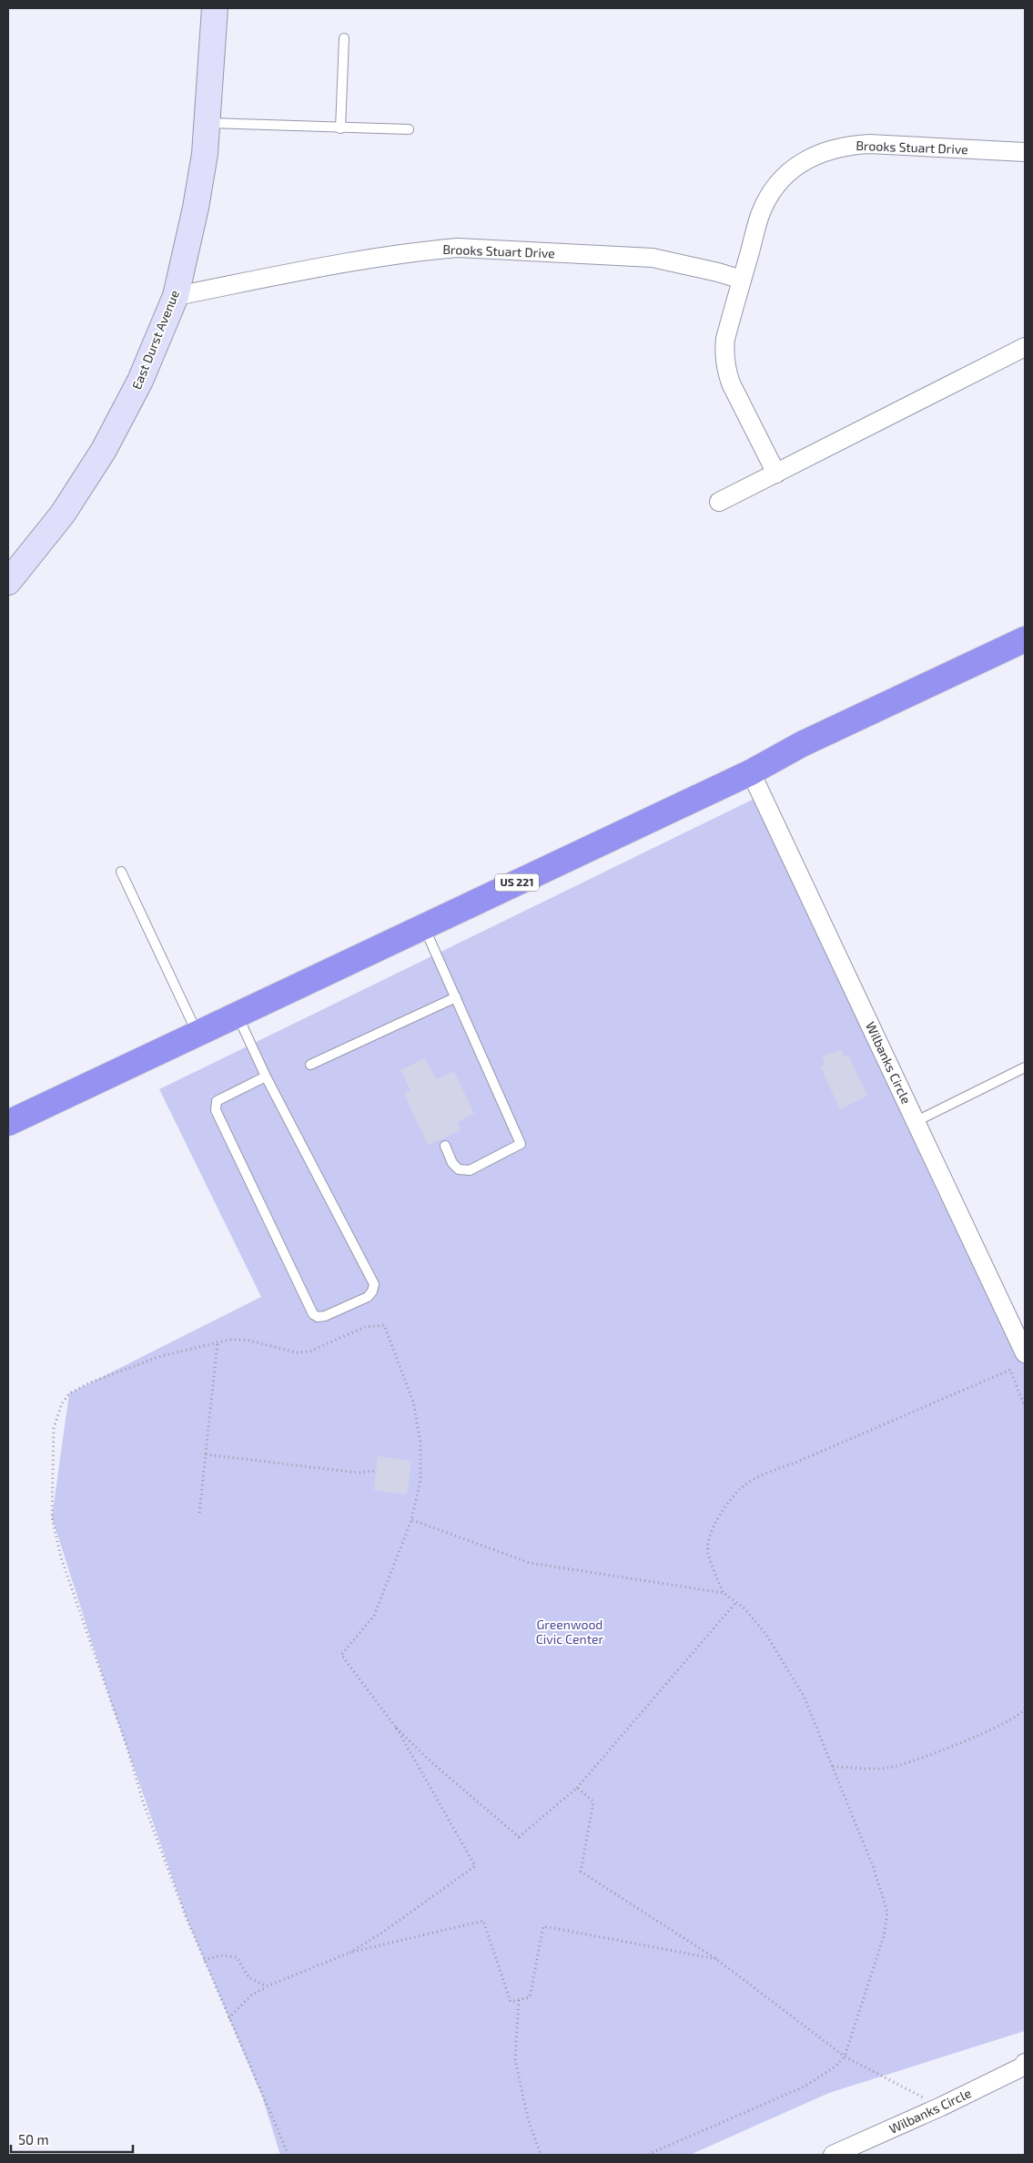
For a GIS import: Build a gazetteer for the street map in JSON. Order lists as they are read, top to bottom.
{
  "streets": {
    "highway": ["US 221"],
    "street": ["Brooks Stuart Drive", "East Durst Avenue", "Wilbanks Circle"]
  },
  "crossings": [
    ["Brooks Stuart Drive", "East Durst Avenue"],
    ["US 221", "Wilbanks Circle"]
  ],
  "parks": ["Greenwood Civic Center"],
  "scale_bar": "50 m"
}
